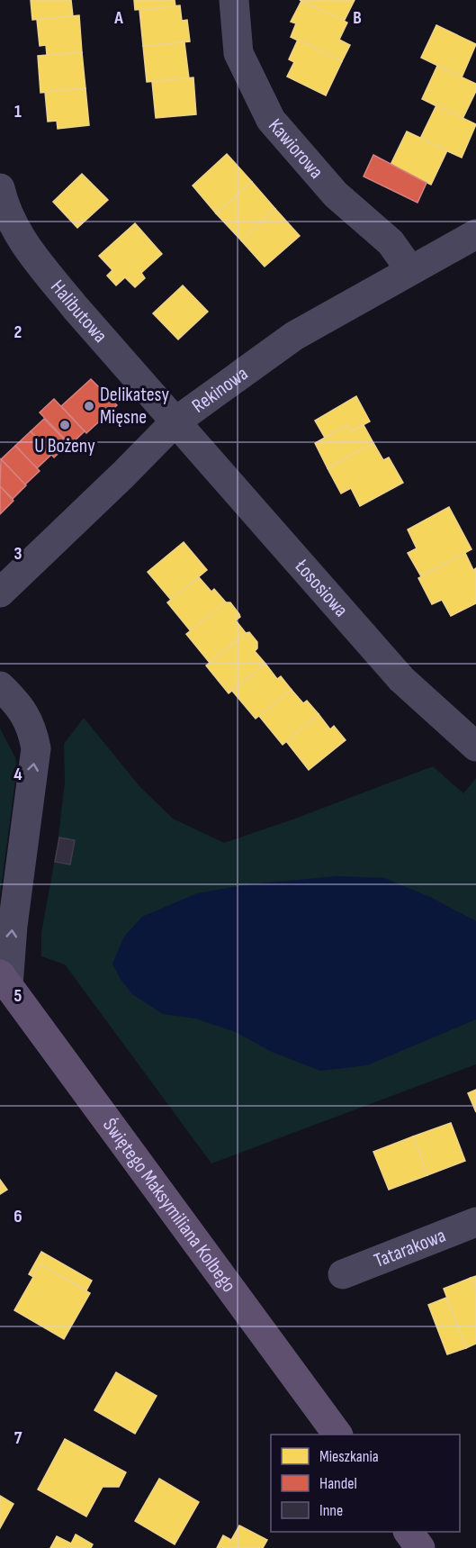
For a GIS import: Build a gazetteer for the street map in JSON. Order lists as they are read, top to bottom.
{
  "streets": {
    "main road": ["Świętego Maksymiliana Kolbego"],
    "street": [
      "Kawiorowa",
      "Halibutowa",
      "Rekinowa",
      "Łososiowa",
      "Tatarakowa"
    ]
  },
  "crossings": [
    ["Kawiorowa", "Rekinowa"],
    ["Halibutowa", "Rekinowa"],
    ["Halibutowa", "Łososiowa"],
    ["Rekinowa", "Łososiowa"]
  ],
  "places": ["Delikatesy Mięsne", "U Bożeny"],
  "legend": ["Mieszkania", "Handel", "Inne"],
  "grid": {
    "columns": ["A", "B"],
    "rows": [
      "1",
      "2",
      "3",
      "4",
      "5",
      "6",
      "7"
    ]
  }
}
